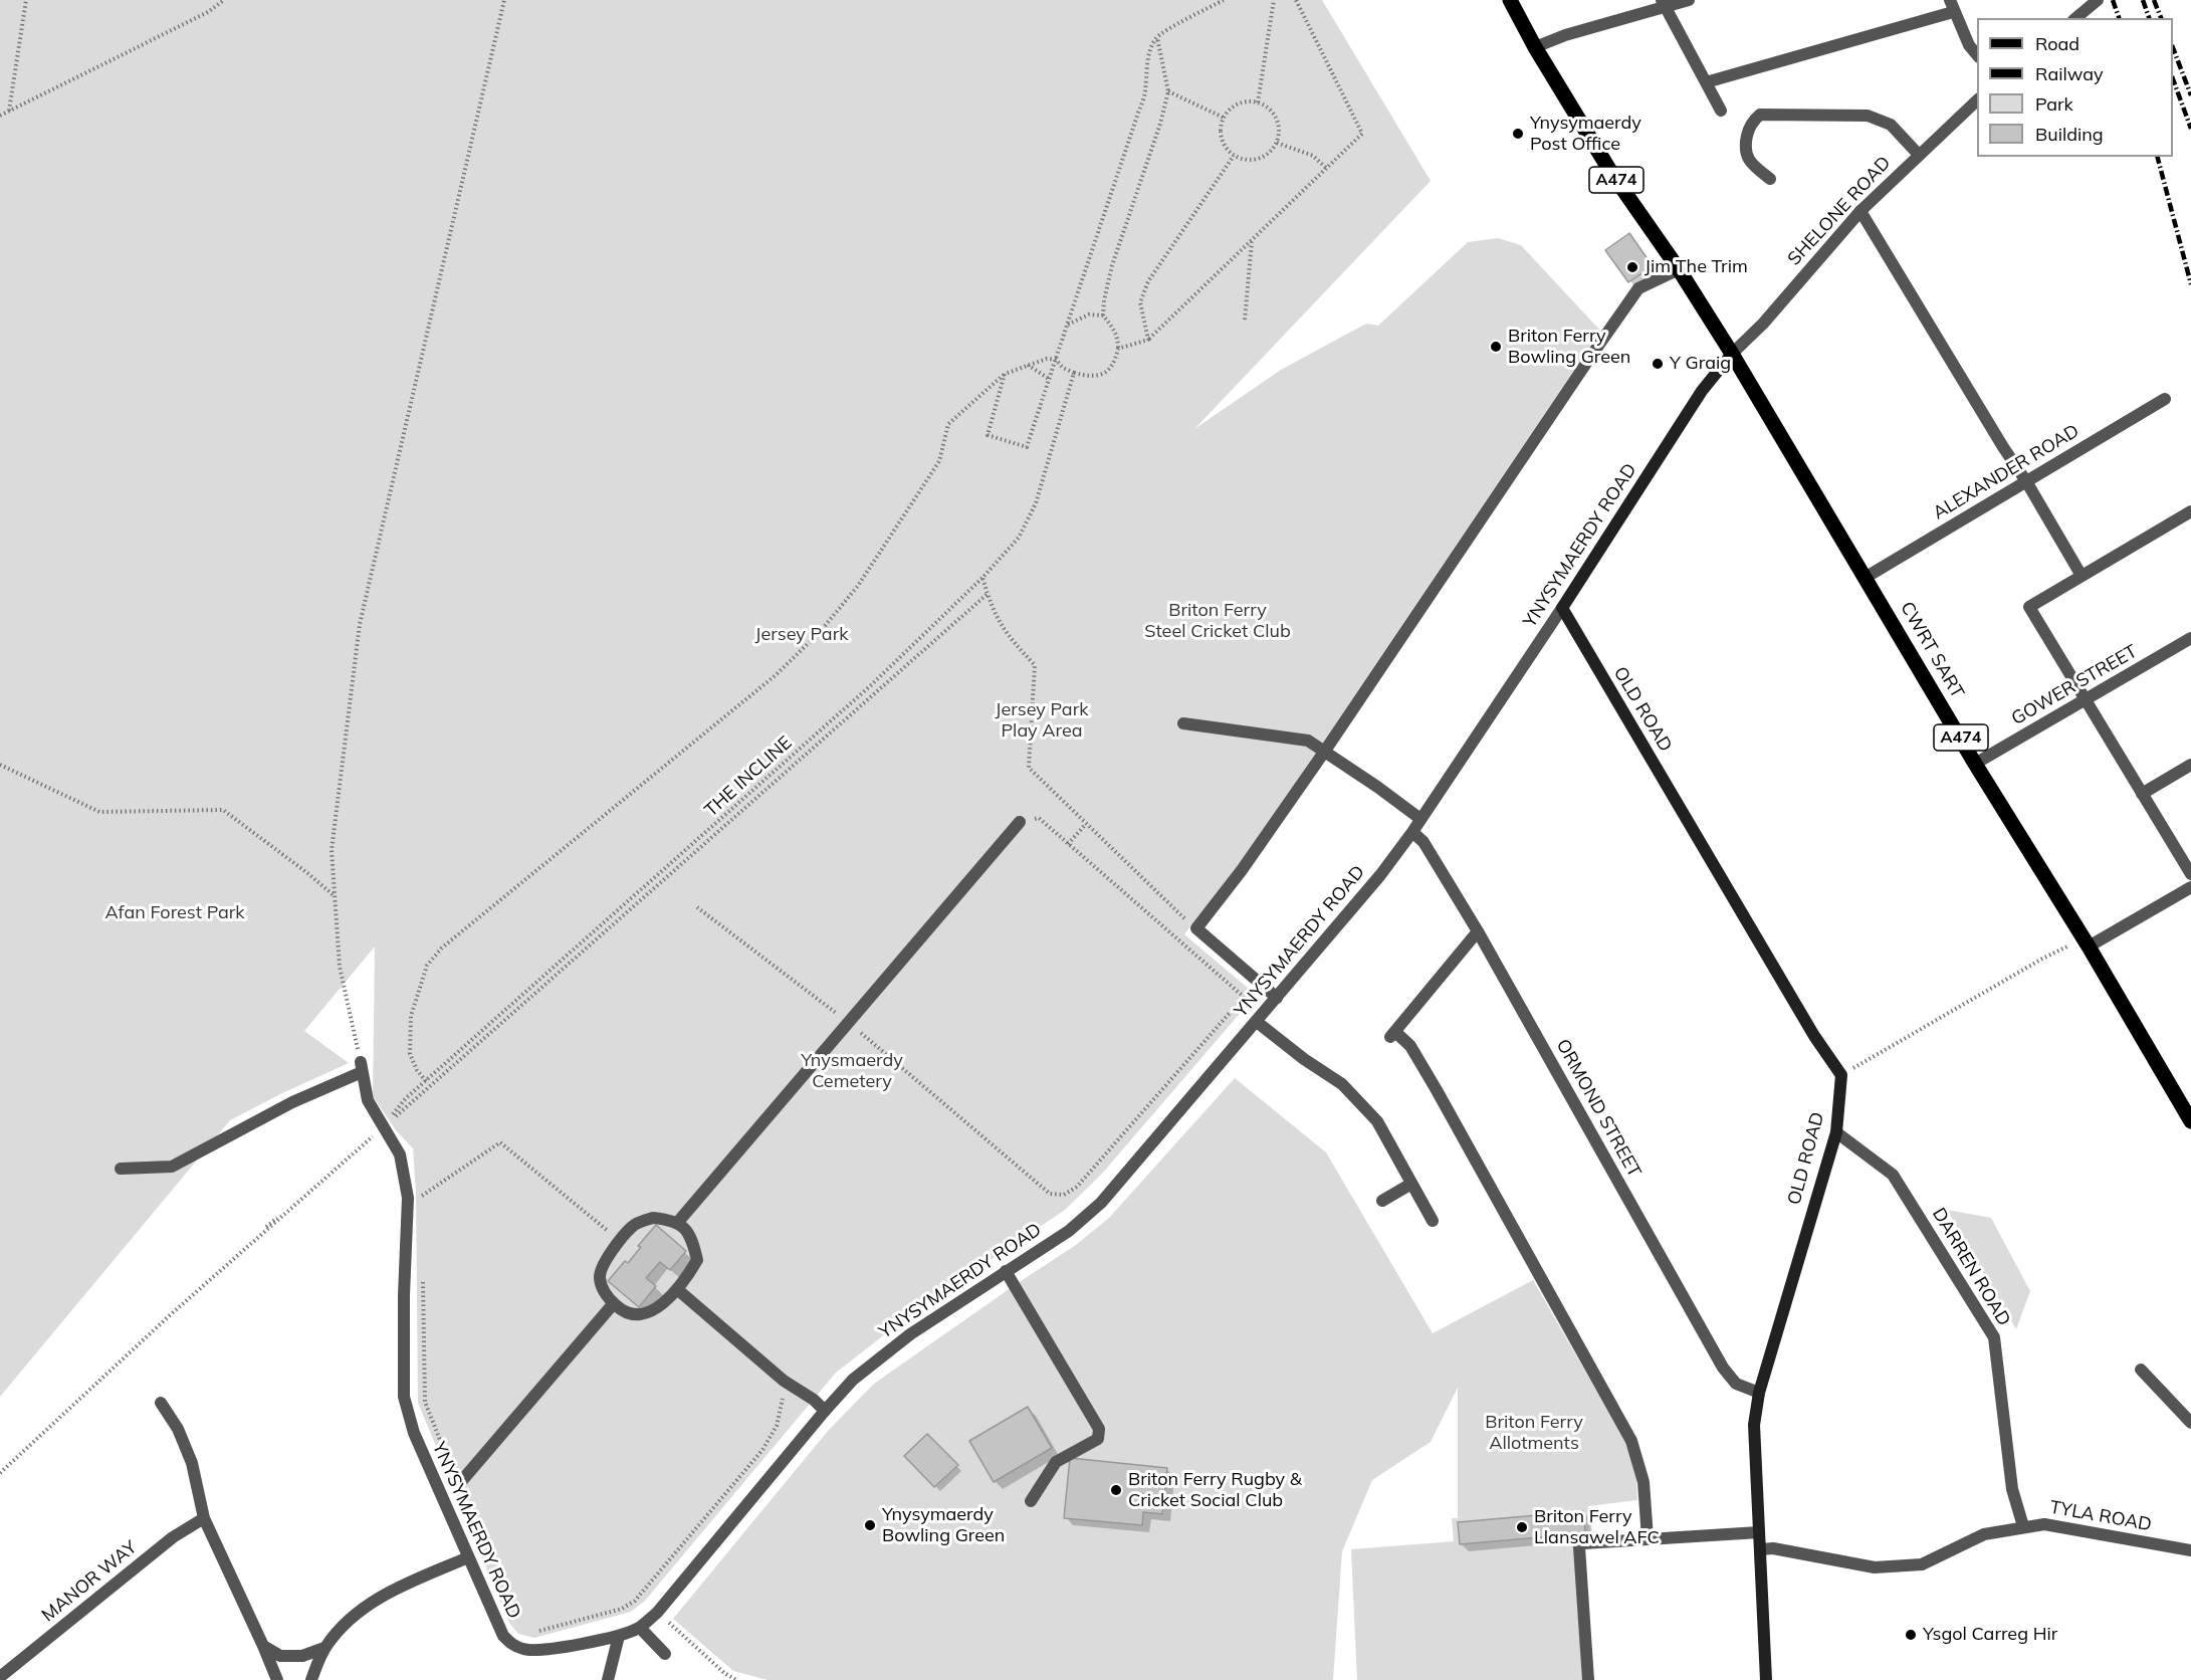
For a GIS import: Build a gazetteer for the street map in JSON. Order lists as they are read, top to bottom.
{
  "streets": {
    "main road": ["A474", "CWRT SART"],
    "street": [
      "SHELONE ROAD",
      "ALEXANDER ROAD",
      "YNYSYMAERDY ROAD",
      "GOWER STREET",
      "OLD ROAD",
      "ORMOND STREET",
      "DARREN ROAD",
      "TYLA ROAD",
      "MANOR WAY"
    ],
    "path": ["THE INCLINE"]
  },
  "crossings": [
    ["A474", "SHELONE ROAD"],
    ["A474", "YNYSYMAERDY ROAD"],
    ["A474", "CWRT SART"],
    ["SHELONE ROAD", "YNYSYMAERDY ROAD"],
    ["SHELONE ROAD", "CWRT SART"],
    ["ALEXANDER ROAD", "CWRT SART"],
    ["YNYSYMAERDY ROAD", "CWRT SART"],
    ["YNYSYMAERDY ROAD", "OLD ROAD"],
    ["YNYSYMAERDY ROAD", "THE INCLINE"],
    ["YNYSYMAERDY ROAD", "ORMOND STREET"],
    ["CWRT SART", "GOWER STREET"],
    ["OLD ROAD", "ORMOND STREET"],
    ["OLD ROAD", "DARREN ROAD"],
    ["OLD ROAD", "TYLA ROAD"],
    ["DARREN ROAD", "TYLA ROAD"]
  ],
  "parks": [
    "Briton Ferry Steel Cricket Club",
    "Jersey Park",
    "Jersey Park Play Area",
    "Afan Forest Park",
    "Ynysmaerdy Cemetery",
    "Briton Ferry Allotments"
  ],
  "places": [
    "Ynysymaerdy Post Office",
    "Jim The Trim",
    "Briton Ferry Bowling Green",
    "Y Graig",
    "Briton Ferry Rugby & Cricket Social Club",
    "Ynysymaerdy Bowling Green",
    "Briton Ferry Llansawel AFC",
    "Ysgol Carreg Hir"
  ],
  "legend": [
    "Road",
    "Railway",
    "Park",
    "Building"
  ]
}
